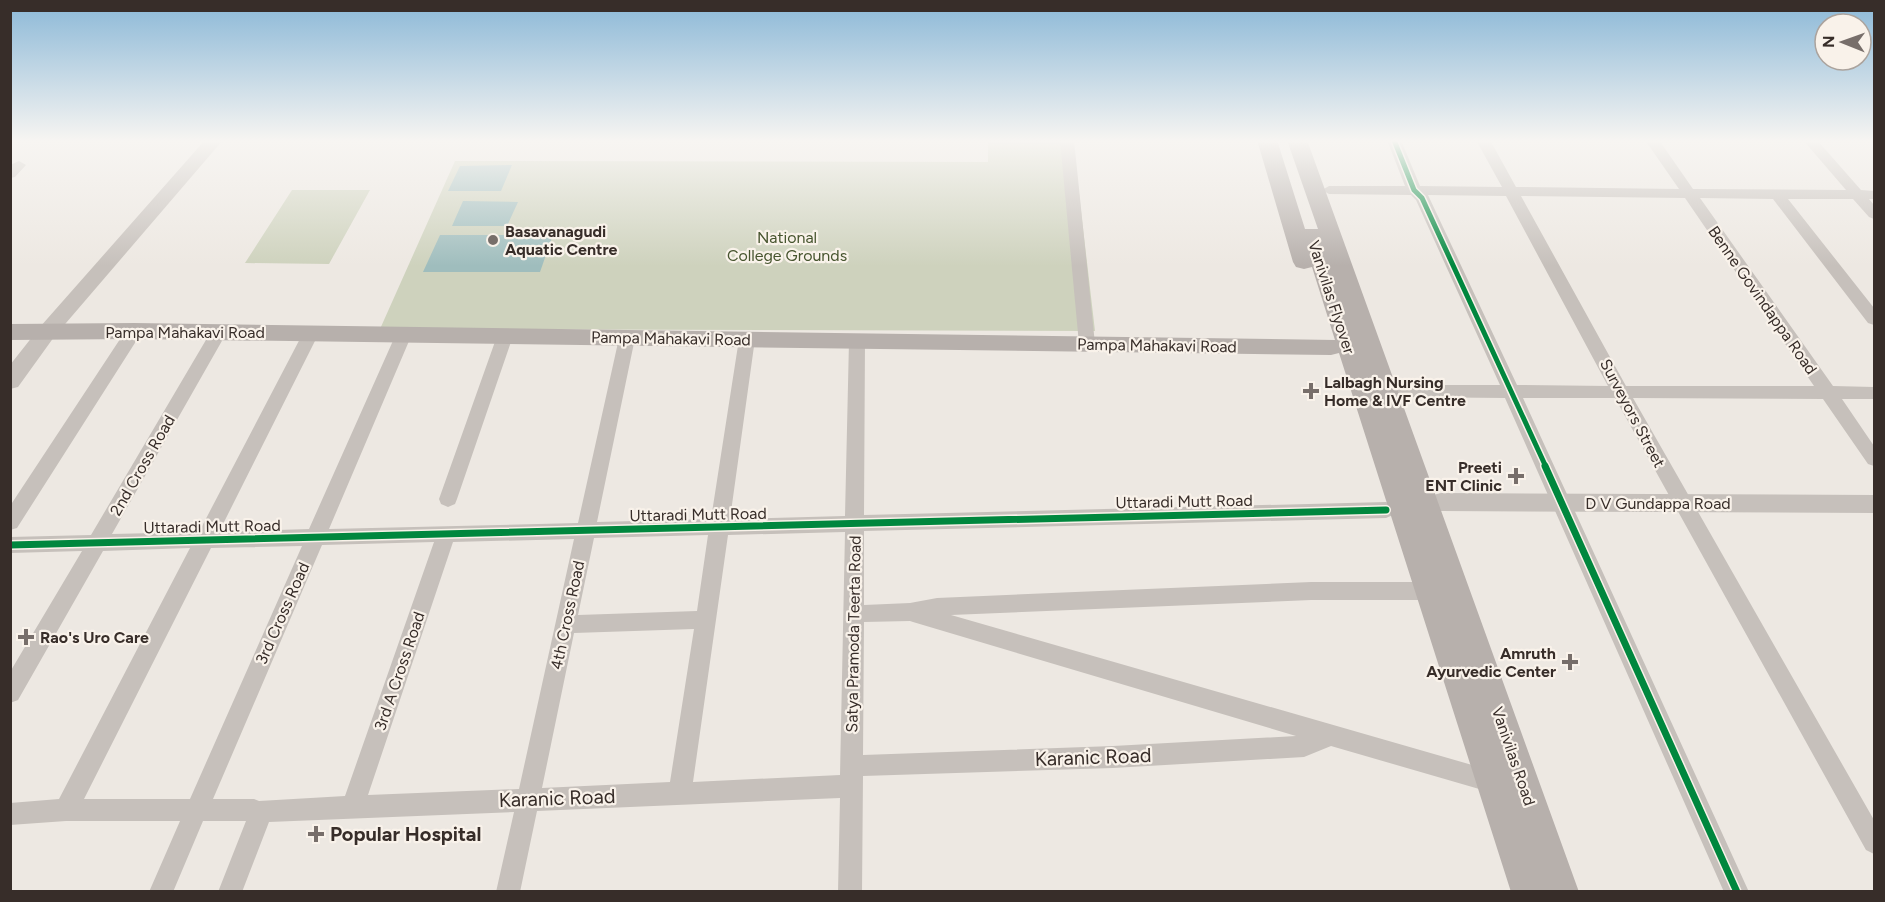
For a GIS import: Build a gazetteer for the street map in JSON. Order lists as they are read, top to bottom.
{
  "streets": {
    "main road": ["Vanivilas Flyover", "Pampa Mahakavi Road", "Vanivilas Road"],
    "street": [
      "Benne Govindappa Road",
      "Surveyors Street",
      "2nd Cross Road",
      "Uttaradi Mutt Road",
      "D V Gundappa Road",
      "3rd Cross Road",
      "4th Cross Road",
      "Satya Pramoda Teerta Road",
      "3rd A Cross Road",
      "Karanic Road"
    ]
  },
  "crossings": [
    ["Vanivilas Flyover", "Pampa Mahakavi Road"],
    ["Vanivilas Flyover", "Uttaradi Mutt Road"],
    ["Vanivilas Flyover", "D V Gundappa Road"],
    ["Vanivilas Flyover", "Vanivilas Road"],
    ["Pampa Mahakavi Road", "2nd Cross Road"],
    ["Pampa Mahakavi Road", "3rd Cross Road"],
    ["Pampa Mahakavi Road", "4th Cross Road"],
    ["Pampa Mahakavi Road", "Satya Pramoda Teerta Road"],
    ["Surveyors Street", "D V Gundappa Road"],
    ["2nd Cross Road", "Uttaradi Mutt Road"],
    ["Uttaradi Mutt Road", "D V Gundappa Road"],
    ["Uttaradi Mutt Road", "3rd Cross Road"],
    ["Uttaradi Mutt Road", "4th Cross Road"],
    ["Uttaradi Mutt Road", "Satya Pramoda Teerta Road"],
    ["Uttaradi Mutt Road", "3rd A Cross Road"],
    ["Uttaradi Mutt Road", "Vanivilas Road"],
    ["D V Gundappa Road", "Vanivilas Road"],
    ["3rd Cross Road", "Karanic Road"],
    ["4th Cross Road", "Karanic Road"],
    ["Satya Pramoda Teerta Road", "Karanic Road"],
    ["3rd A Cross Road", "Karanic Road"]
  ],
  "parks": ["National College Grounds"],
  "places": {
    "other": ["Basavanagudi Aquatic Centre"],
    "health": [
      "Lalbagh Nursing Home & IVF Centre",
      "Preeti ENT Clinic",
      "Rao's Uro Care",
      "Amruth Ayurvedic Center",
      "Popular Hospital"
    ]
  },
  "north": "left"
}
